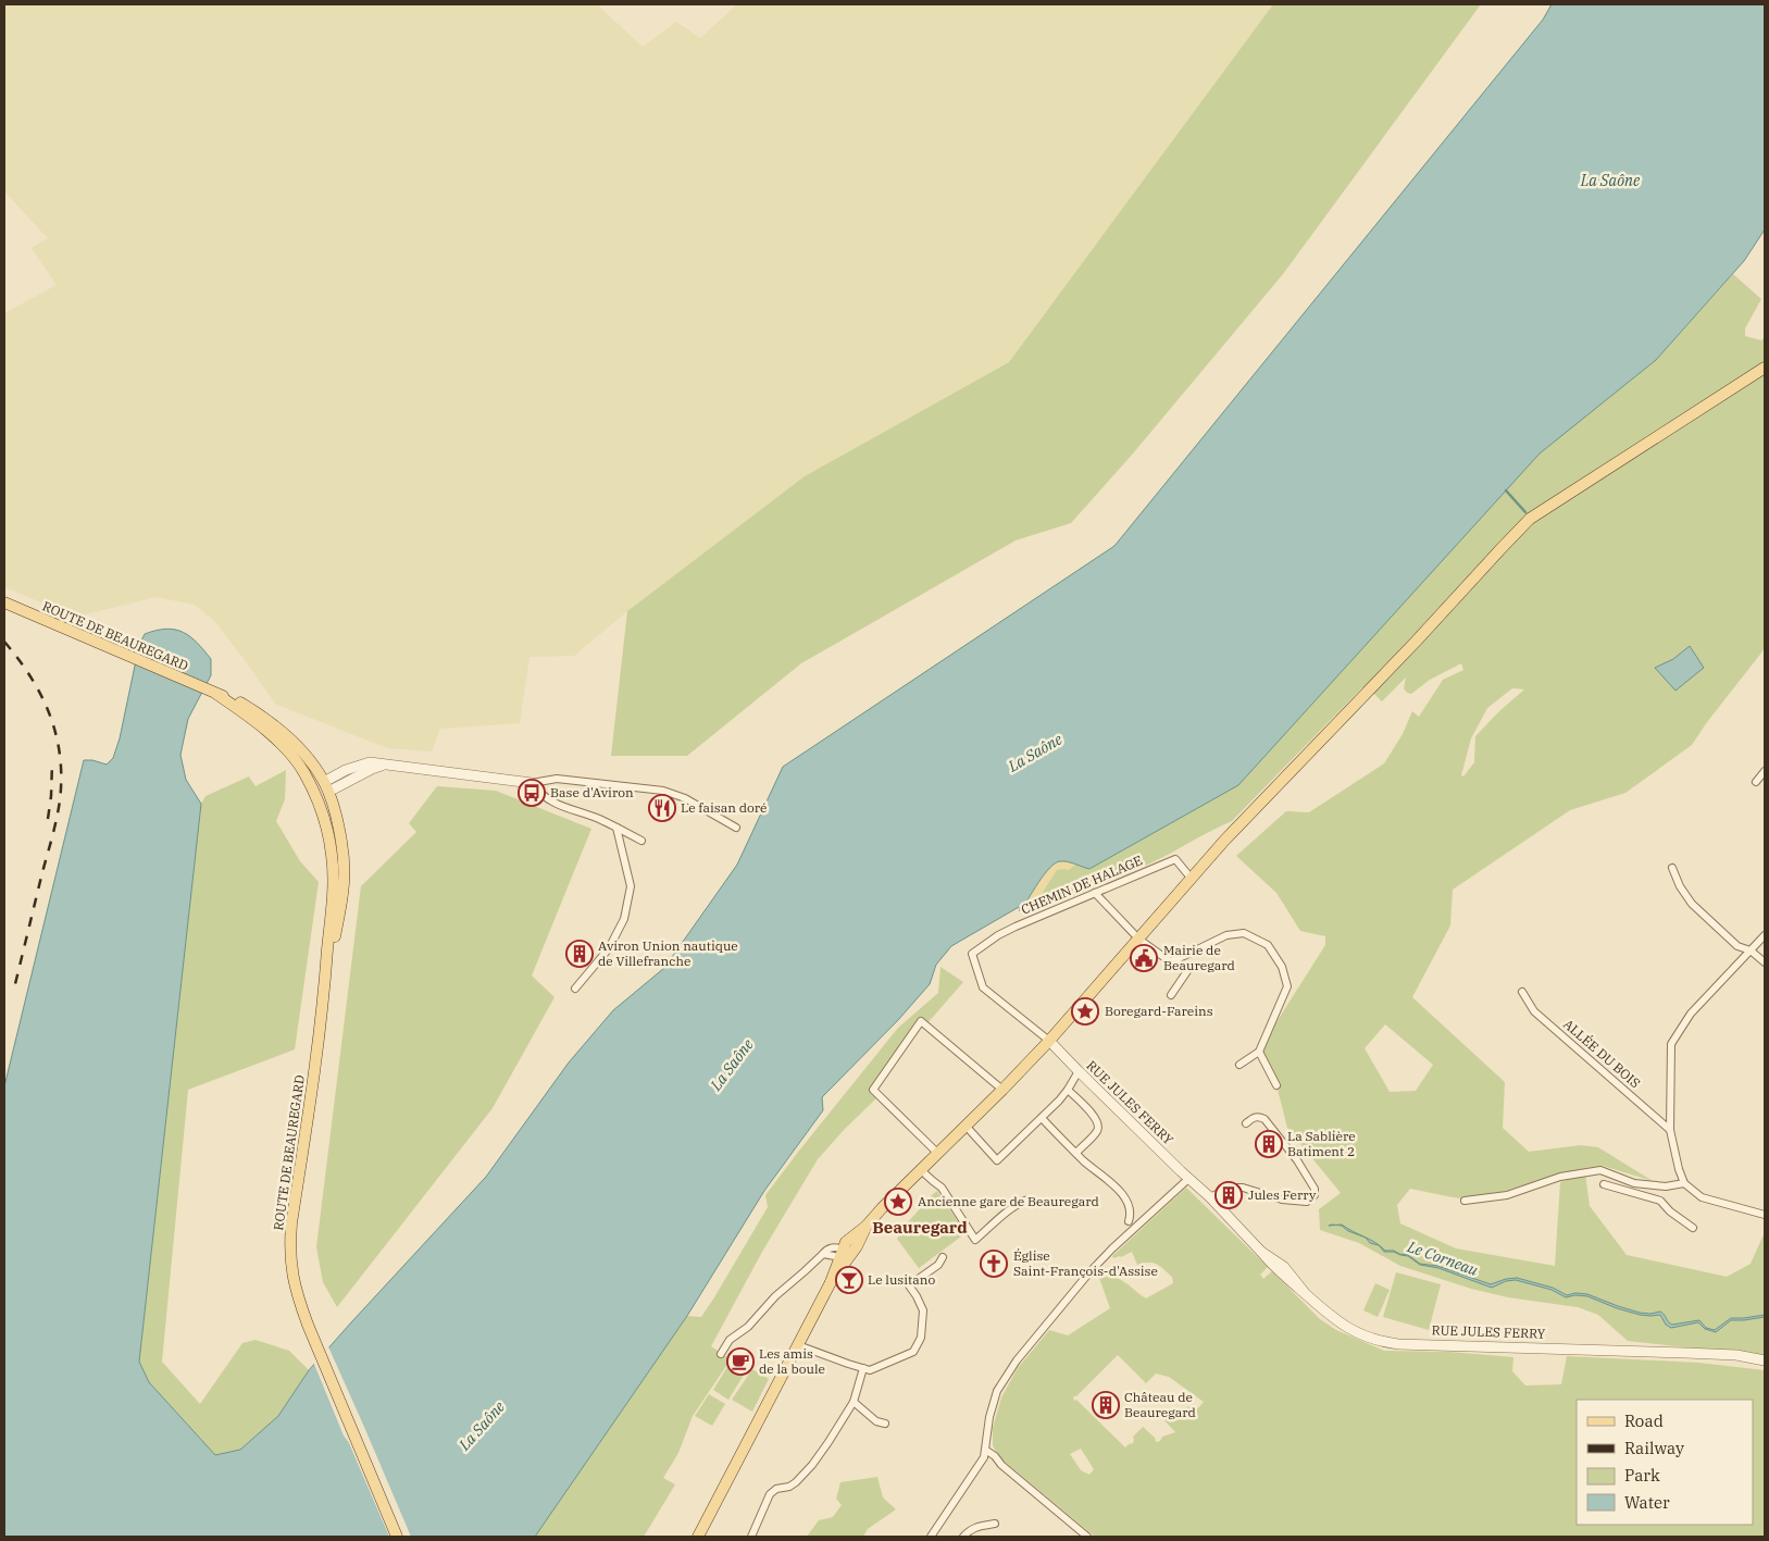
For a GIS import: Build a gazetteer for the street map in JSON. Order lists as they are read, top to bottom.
{
  "streets": {
    "main road": ["ROUTE DE BEAUREGARD"],
    "street": ["CHEMIN DE HALAGE", "ALLÉE DU BOIS", "RUE JULES FERRY"]
  },
  "crossings": [
    ["CHEMIN DE HALAGE", "RUE JULES FERRY"]
  ],
  "districts": ["Beauregard"],
  "water": ["La Saône", "Le Corneau"],
  "places": {
    "bus stop": ["Base d'Aviron"],
    "restaurant": ["Le faisan doré"],
    "building": [
      "Aviron Union nautique de Villefranche",
      "La Sablière Batiment 2",
      "Jules Ferry",
      "Château de Beauregard"
    ],
    "public building": ["Mairie de Beauregard"],
    "place": ["Boregard-Fareins", "Ancienne gare de Beauregard"],
    "church": ["Église Saint-François-d'Assise"],
    "bar": ["Le lusitano"],
    "cafe": ["Les amis de la boule"]
  },
  "legend": [
    "Road",
    "Railway",
    "Park",
    "Water"
  ]
}
